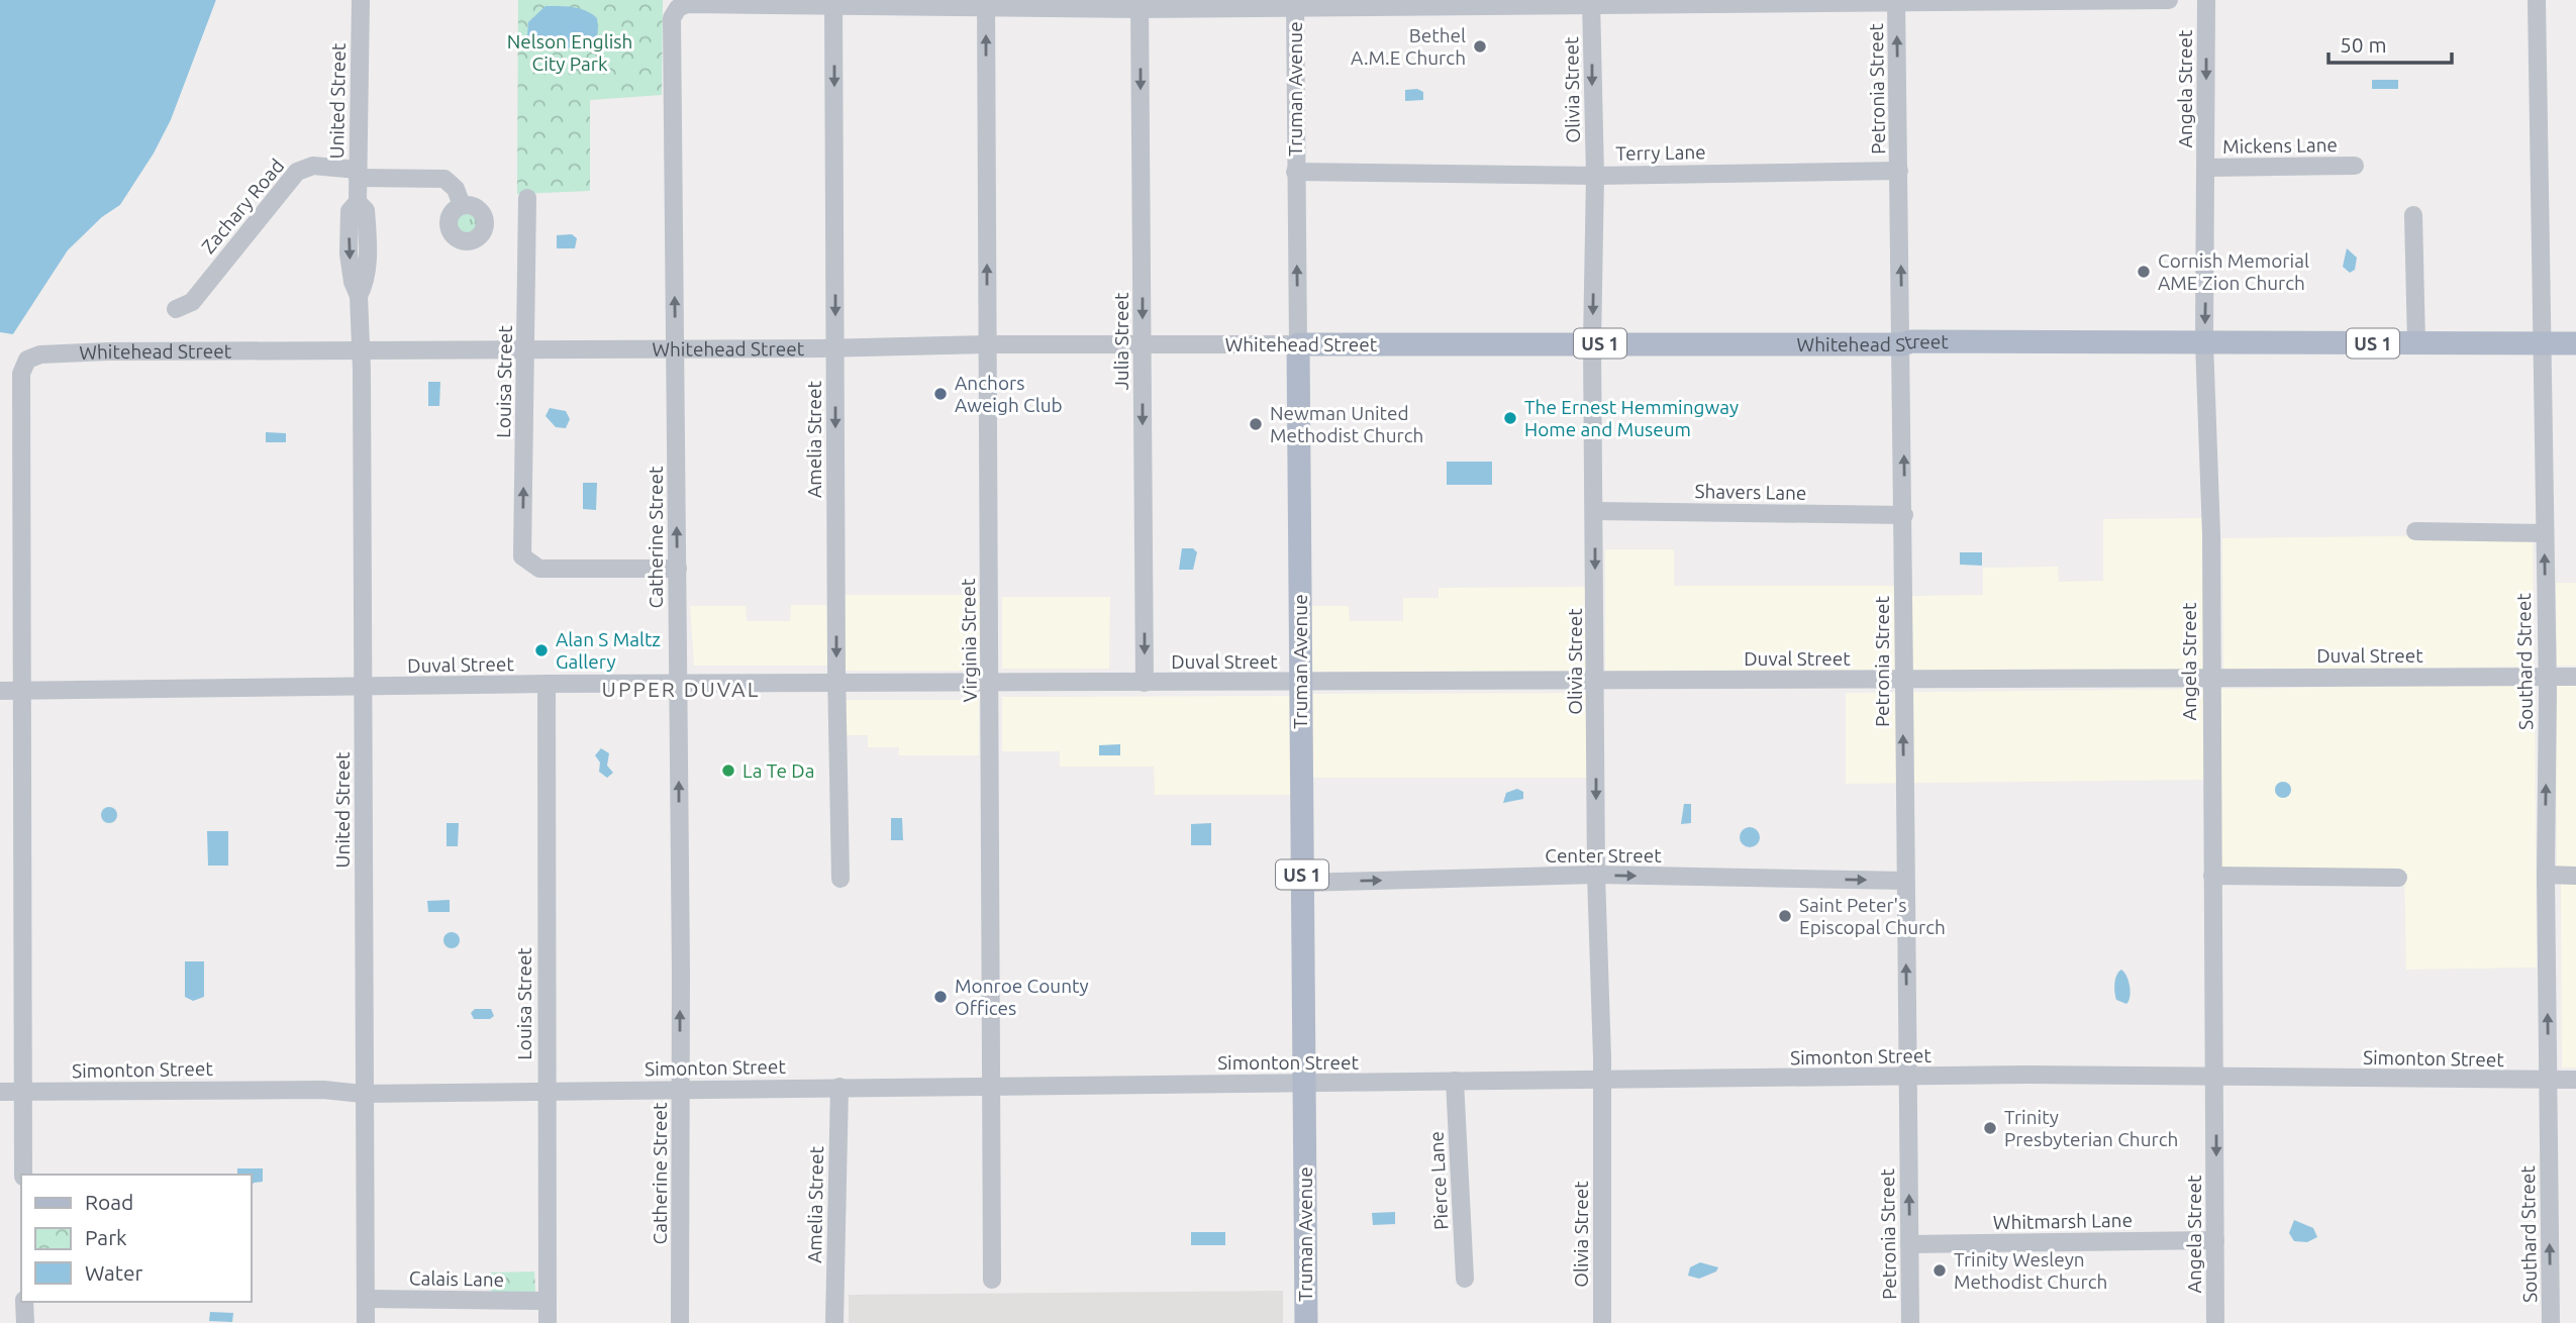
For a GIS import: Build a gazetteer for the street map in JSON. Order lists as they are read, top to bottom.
{
  "streets": {
    "main road": ["Truman Avenue", "Whitehead Street", "US 1"],
    "street": [
      "Petronia Street",
      "Angela Street",
      "Olivia Street",
      "United Street",
      "Mickens Lane",
      "Terry Lane",
      "Zachary Road",
      "Julia Street",
      "Louisa Street",
      "Amelia Street",
      "Shavers Lane",
      "Catherine Street",
      "Virginia Street",
      "Duval Street",
      "Southard Street",
      "Center Street",
      "Simonton Street",
      "Pierce Lane",
      "Whitmarsh Lane",
      "Calais Lane"
    ]
  },
  "crossings": [
    ["Truman Avenue", "Terry Lane"],
    ["Truman Avenue", "Whitehead Street"],
    ["Truman Avenue", "Duval Street"],
    ["Truman Avenue", "Center Street"],
    ["Truman Avenue", "Simonton Street"],
    ["Petronia Street", "Terry Lane"],
    ["Petronia Street", "Whitehead Street"],
    ["Petronia Street", "Shavers Lane"],
    ["Petronia Street", "Duval Street"],
    ["Petronia Street", "Center Street"],
    ["Petronia Street", "Simonton Street"],
    ["Petronia Street", "Whitmarsh Lane"],
    ["Angela Street", "Mickens Lane"],
    ["Angela Street", "Whitehead Street"],
    ["Angela Street", "Duval Street"],
    ["Angela Street", "Simonton Street"],
    ["Angela Street", "Whitmarsh Lane"],
    ["Olivia Street", "Terry Lane"],
    ["Olivia Street", "Whitehead Street"],
    ["Olivia Street", "Shavers Lane"],
    ["Olivia Street", "Duval Street"],
    ["Olivia Street", "Center Street"],
    ["Olivia Street", "Simonton Street"],
    ["United Street", "Zachary Road"],
    ["United Street", "Whitehead Street"],
    ["United Street", "Duval Street"],
    ["United Street", "Simonton Street"],
    ["United Street", "Calais Lane"],
    ["Julia Street", "Whitehead Street"],
    ["Julia Street", "Duval Street"],
    ["Whitehead Street", "Louisa Street"],
    ["Whitehead Street", "Amelia Street"],
    ["Whitehead Street", "Catherine Street"],
    ["Whitehead Street", "Virginia Street"],
    ["Whitehead Street", "Duval Street"],
    ["Whitehead Street", "Southard Street"],
    ["Louisa Street", "Catherine Street"],
    ["Louisa Street", "Duval Street"],
    ["Louisa Street", "Simonton Street"],
    ["Louisa Street", "Calais Lane"],
    ["Amelia Street", "Catherine Street"],
    ["Amelia Street", "Duval Street"],
    ["Amelia Street", "Simonton Street"],
    ["Catherine Street", "Duval Street"],
    ["Catherine Street", "Simonton Street"],
    ["Virginia Street", "Duval Street"],
    ["Virginia Street", "Simonton Street"],
    ["Duval Street", "Southard Street"],
    ["Southard Street", "Simonton Street"],
    ["Simonton Street", "Pierce Lane"]
  ],
  "one_way": [
    "Petronia Street",
    "Angela Street",
    "Olivia Street",
    "Julia Street",
    "Amelia Street",
    "Catherine Street",
    "Southard Street",
    "Center Street"
  ],
  "districts": ["UPPER DUVAL"],
  "parks": ["Nelson English City Park"],
  "places": [
    "Bethel A.M.E Church",
    "Cornish Memorial AME Zion Church",
    "Anchors Aweigh Club",
    "The Ernest Hemmingway Home and Museum",
    "Newman United Methodist Church",
    "Alan S Maltz Gallery",
    "La Te Da",
    "Saint Peter's Episcopal Church",
    "Monroe County Offices",
    "Trinity Presbyterian Church",
    "Trinity Wesleyn Methodist Church"
  ],
  "legend": ["Road", "Park", "Water"],
  "scale_bar": "50 m"
}
